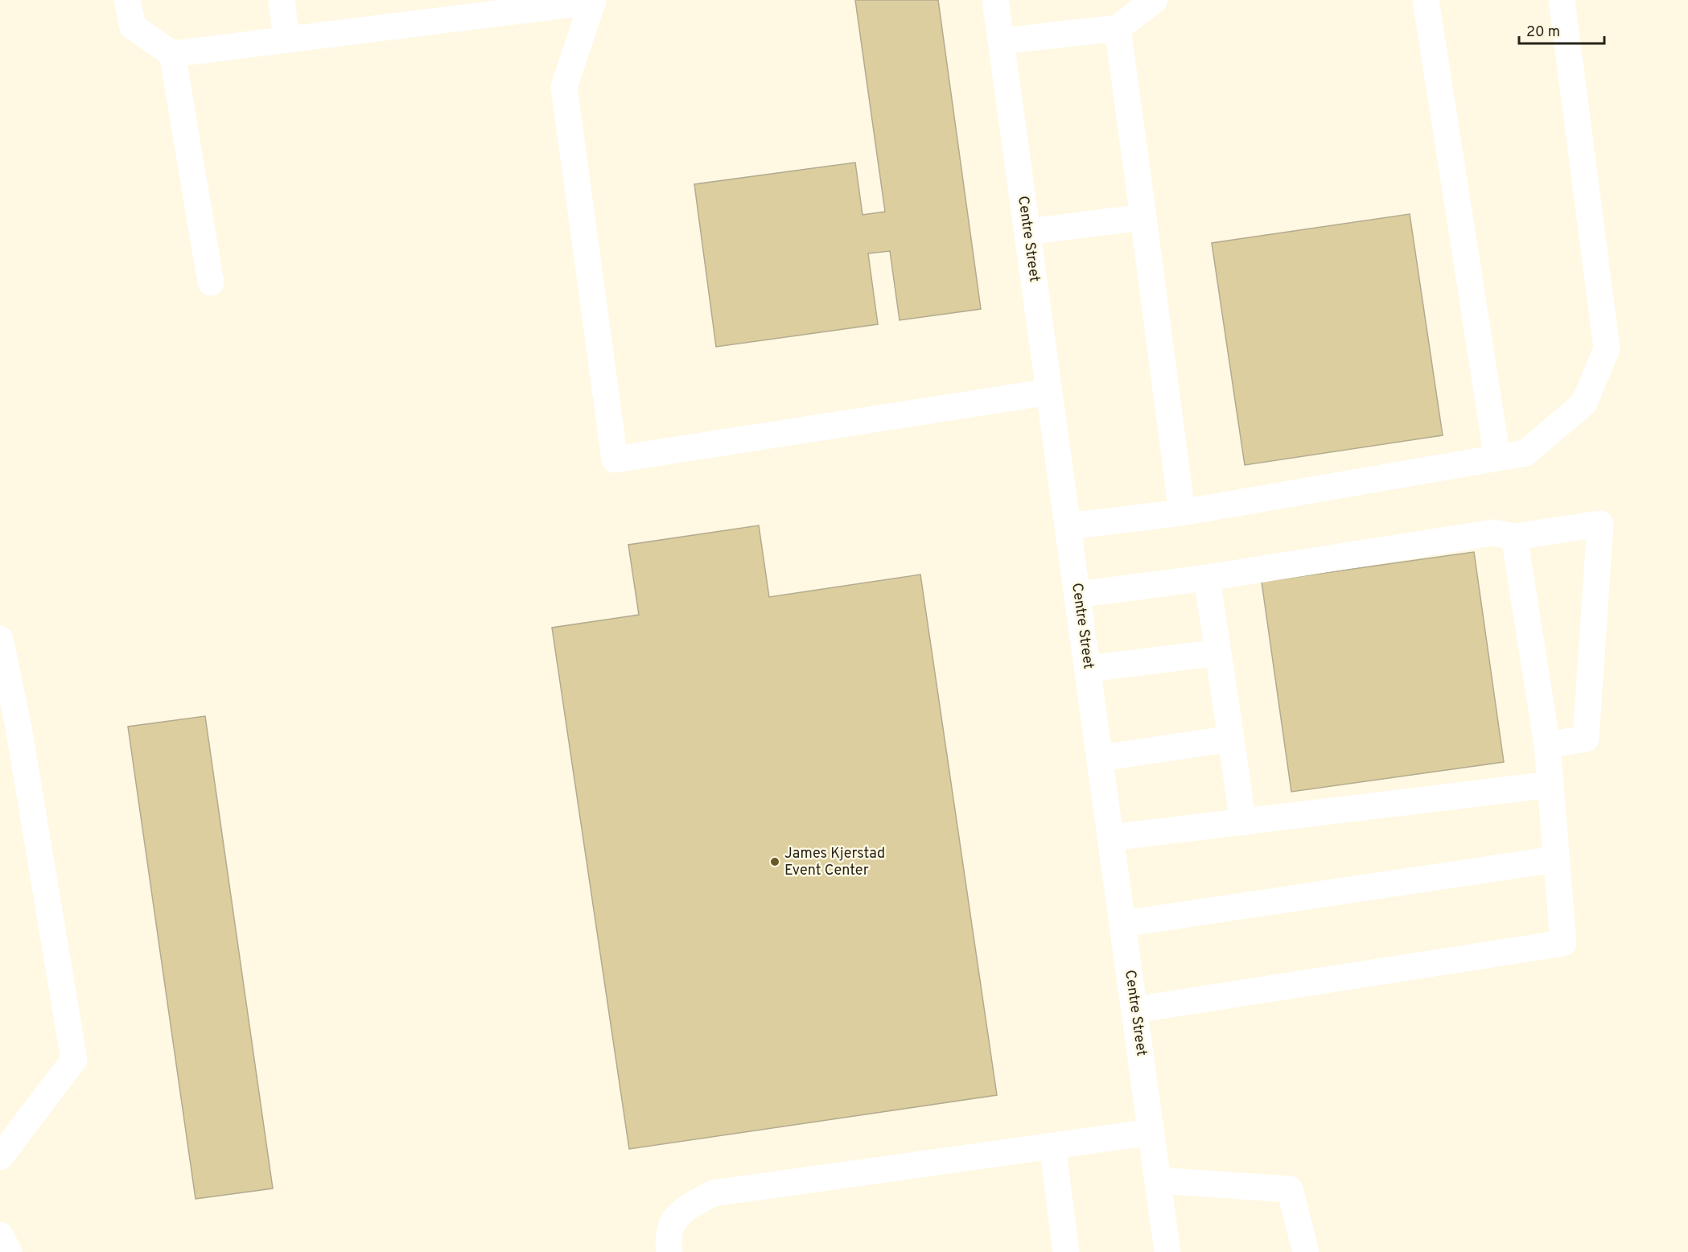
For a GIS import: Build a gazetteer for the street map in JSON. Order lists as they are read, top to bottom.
{
  "streets": {
    "street": ["Centre Street"]
  },
  "places": ["James Kjerstad Event Center"],
  "scale_bar": "20 m"
}
